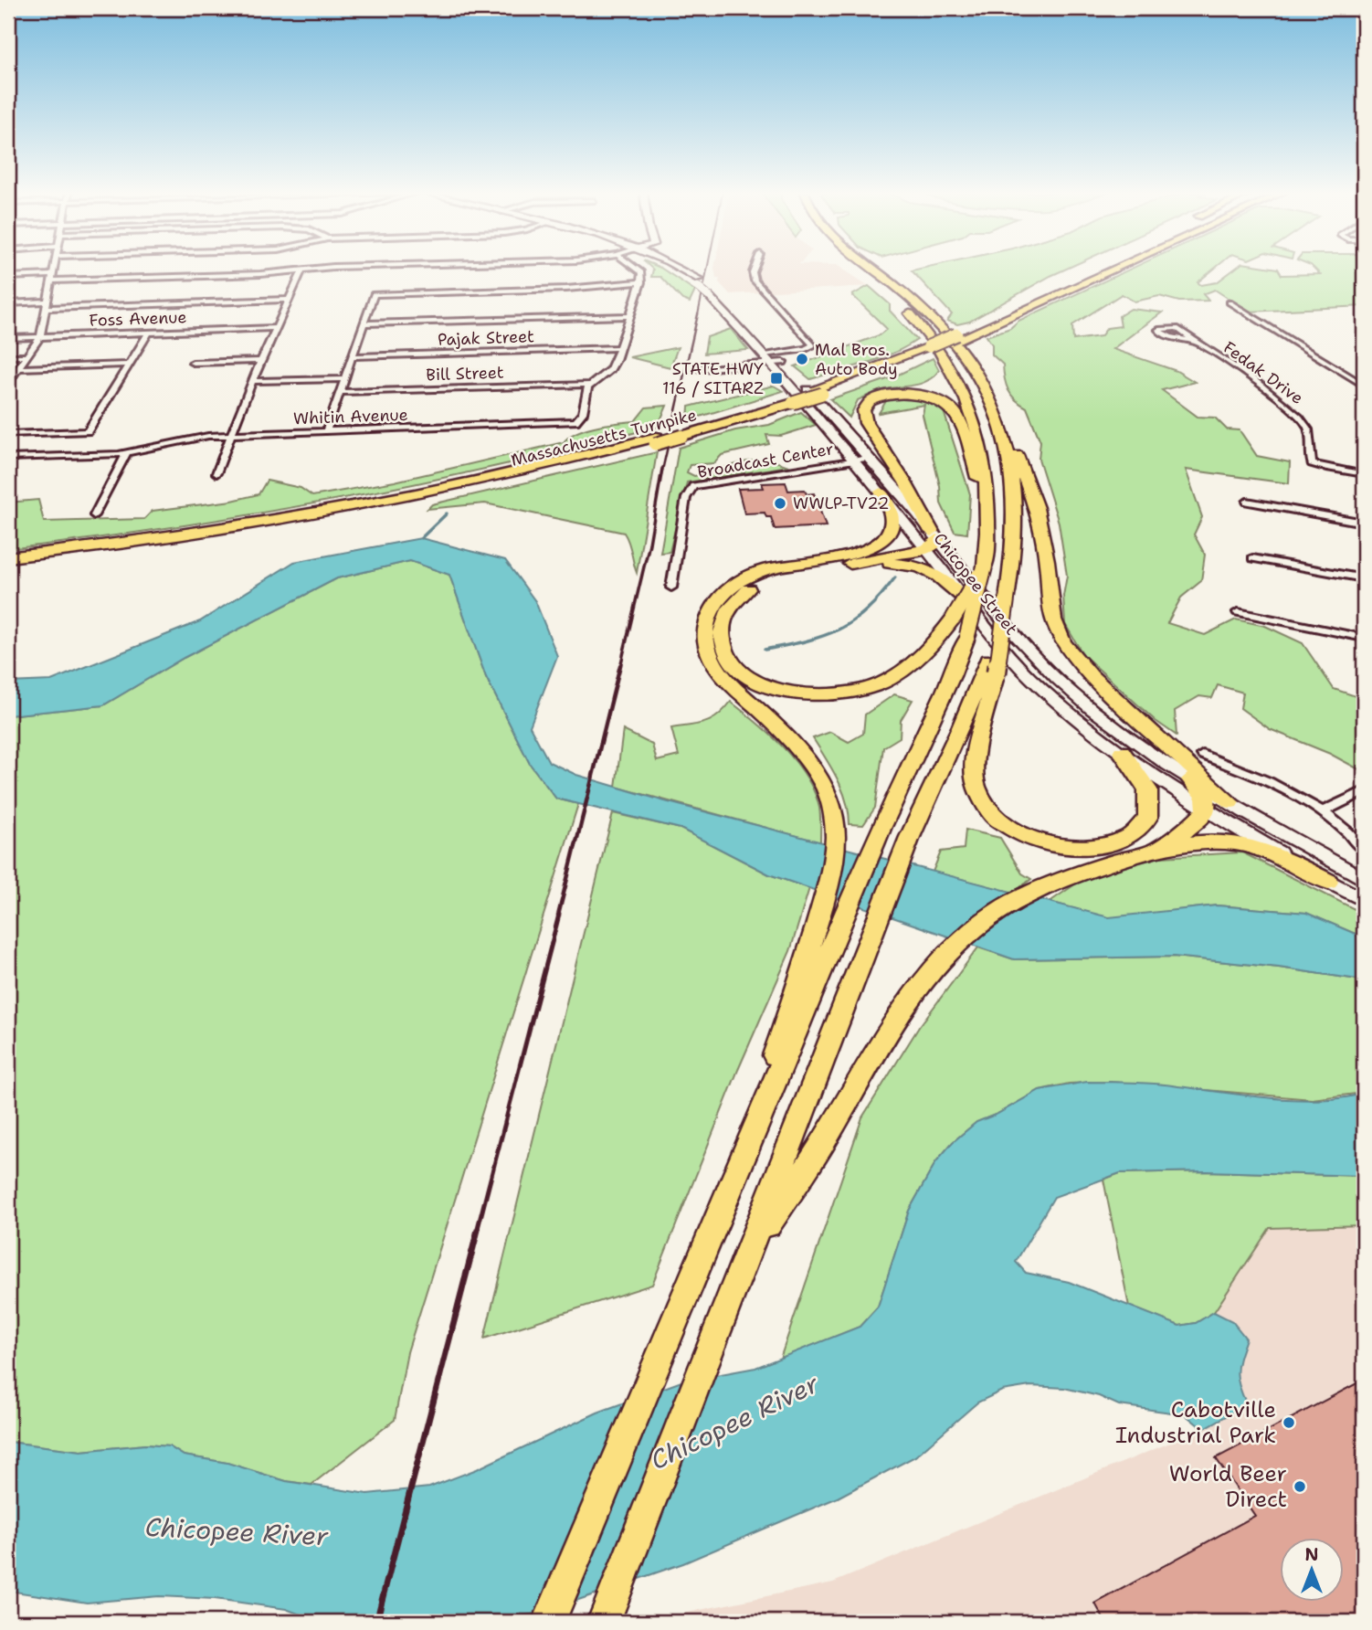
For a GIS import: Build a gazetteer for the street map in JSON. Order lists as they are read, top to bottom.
{
  "streets": {
    "highway": ["Massachusetts Turnpike"],
    "main road": ["Chicopee Street"],
    "street": [
      "Foss Avenue",
      "Pajak Street",
      "Fedak Drive",
      "Bill Street",
      "Whitin Avenue",
      "Broadcast Center"
    ]
  },
  "crossings": [
    ["Bill Street", "Whitin Avenue"],
    ["Broadcast Center", "Chicopee Street"]
  ],
  "water": ["Chicopee River"],
  "places": {
    "other": [
      "Mal Bros. Auto Body",
      "WWLP-TV22",
      "Cabotville Industrial Park",
      "World Beer Direct"
    ],
    "transit": ["STATE HWY 116 / SITARZ"]
  },
  "north": "top"
}
